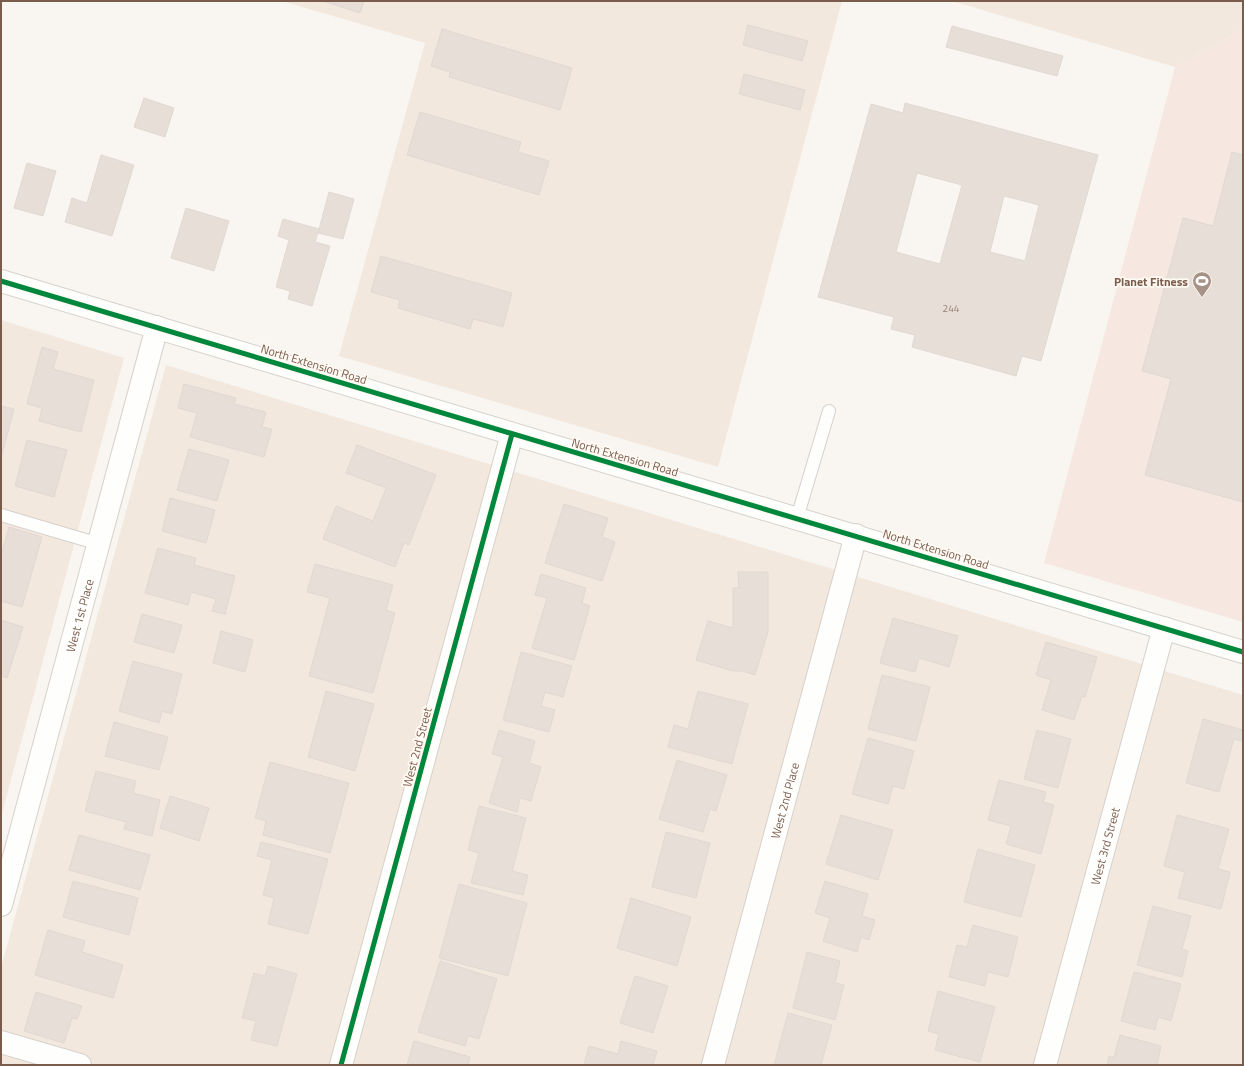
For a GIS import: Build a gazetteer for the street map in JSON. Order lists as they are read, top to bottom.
{
  "streets": {
    "street": [
      "North Extension Road",
      "West 1st Place",
      "West 2nd Street",
      "West 2nd Place",
      "West 3rd Street"
    ]
  },
  "crossings": [
    ["North Extension Road", "West 1st Place"],
    ["North Extension Road", "West 2nd Street"],
    ["North Extension Road", "West 2nd Place"],
    ["North Extension Road", "West 3rd Street"]
  ],
  "places": {
    "sports": ["Planet Fitness"]
  },
  "house_numbers": ["244"]
}
